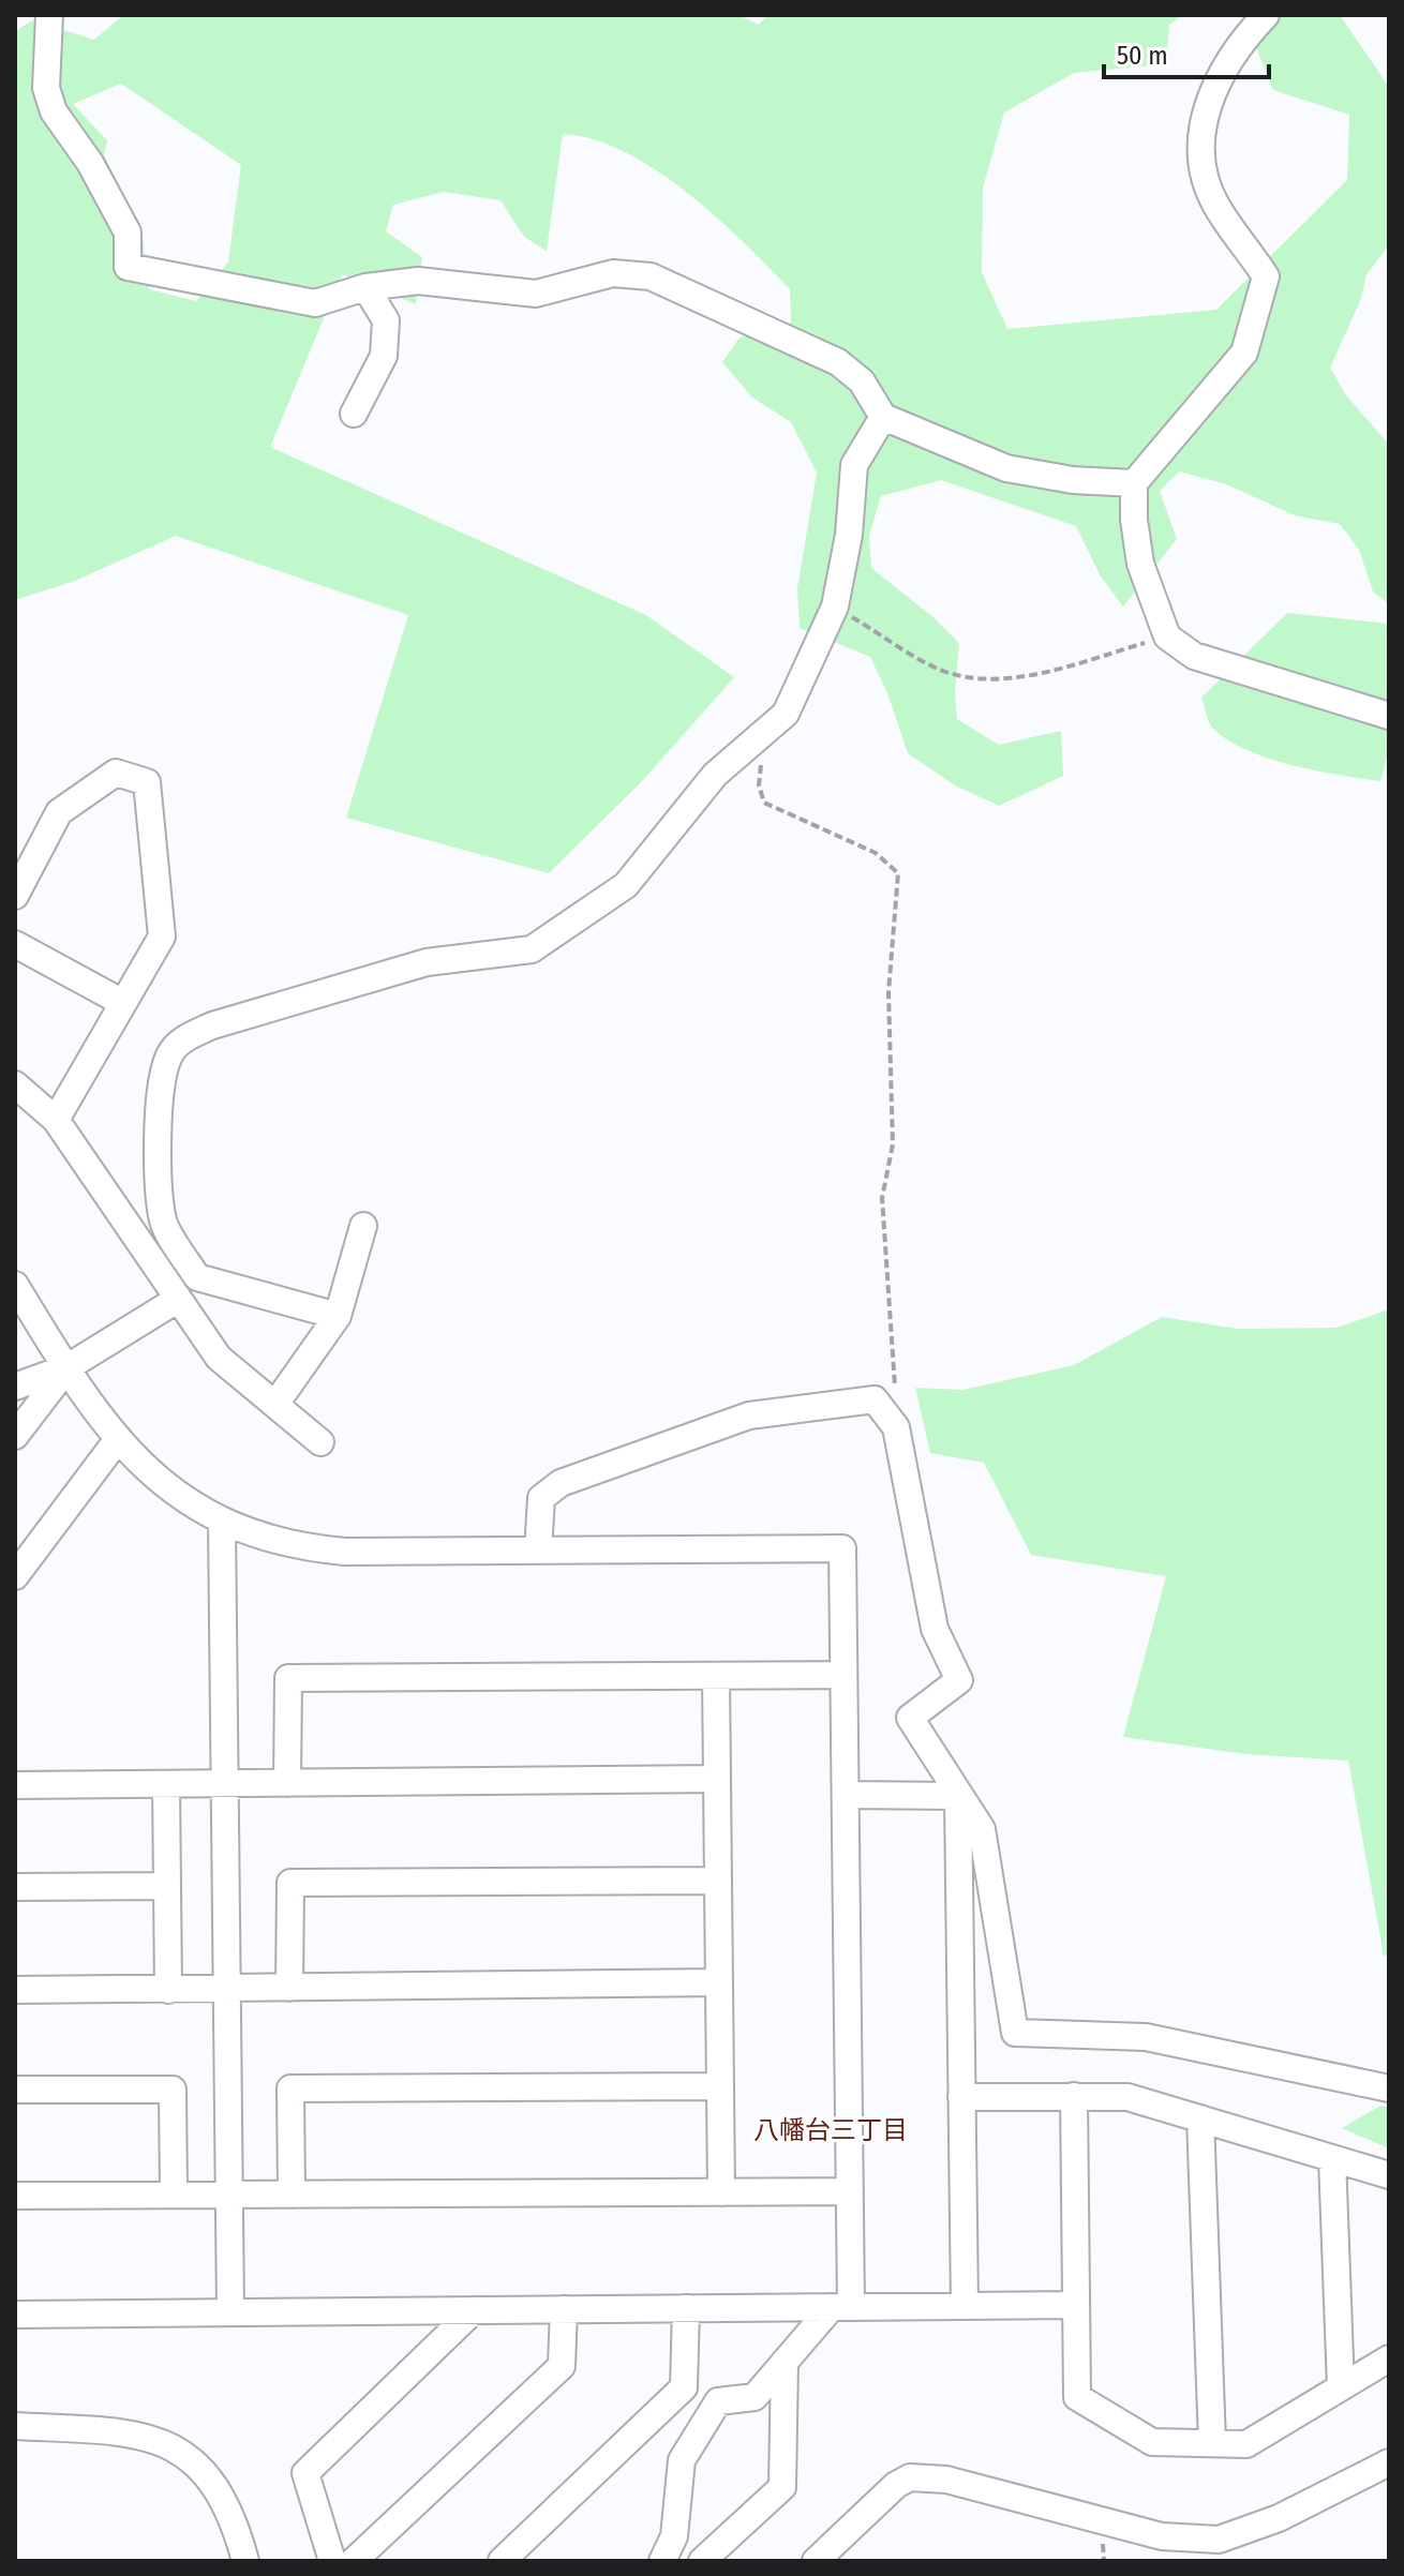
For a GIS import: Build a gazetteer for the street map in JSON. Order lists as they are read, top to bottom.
{
  "districts": ["八幡台三丁目"],
  "scale_bar": "50 m"
}
